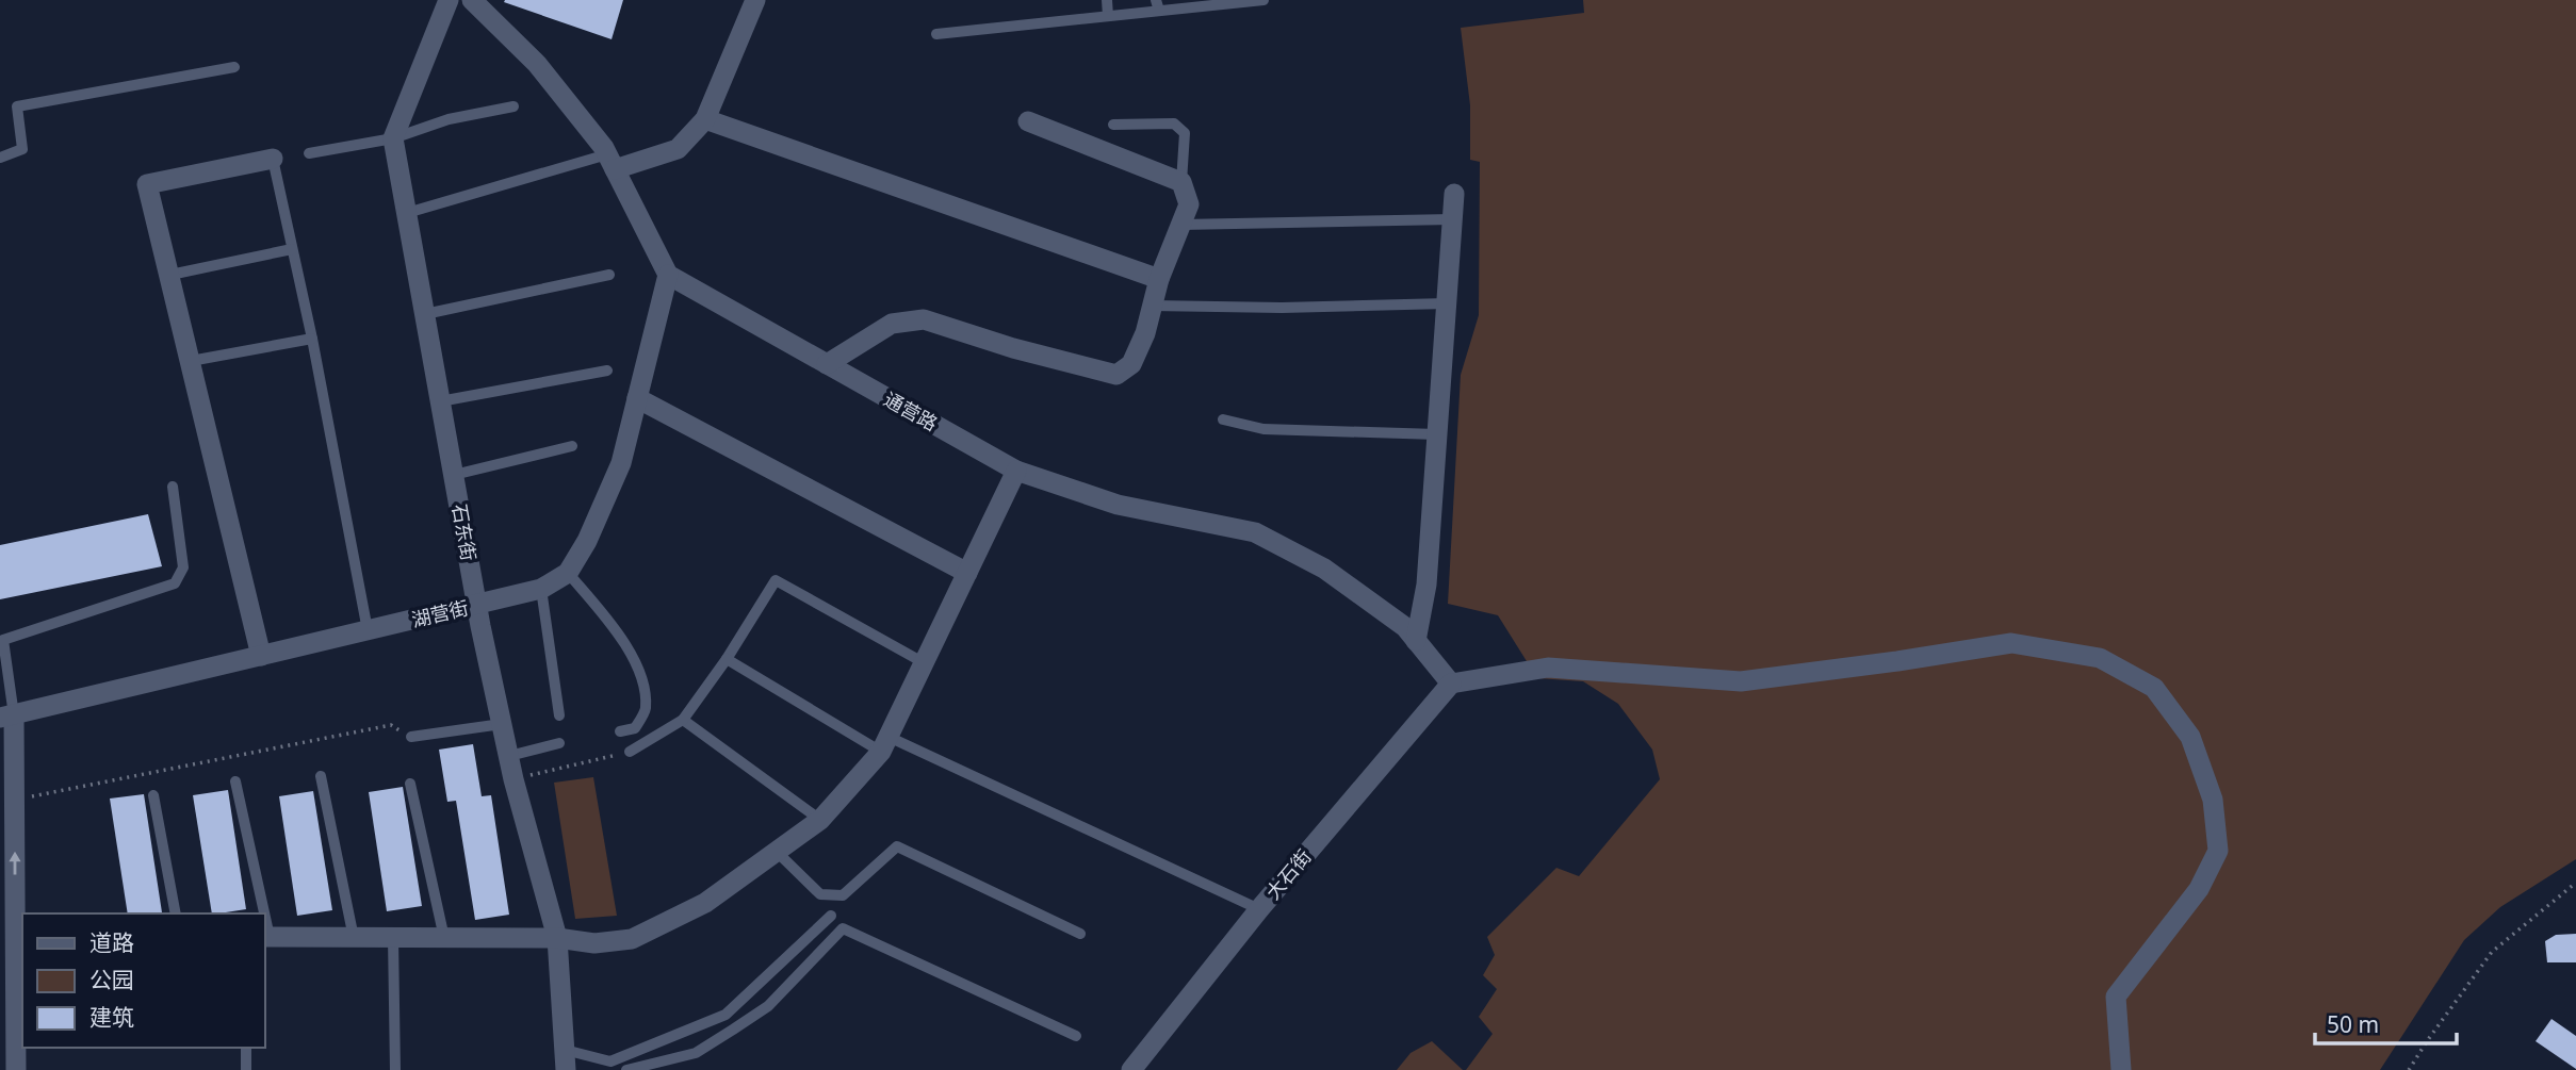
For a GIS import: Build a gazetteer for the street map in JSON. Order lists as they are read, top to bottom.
{
  "streets": {
    "street": [
      "通营路",
      "石东街",
      "湖营街",
      "大石街"
    ]
  },
  "crossings": [
    ["通营路", "湖营街"],
    ["通营路", "大石街"],
    ["石东街", "湖营街"]
  ],
  "legend": ["道路", "公园", "建筑"],
  "scale_bar": "50 m"
}
